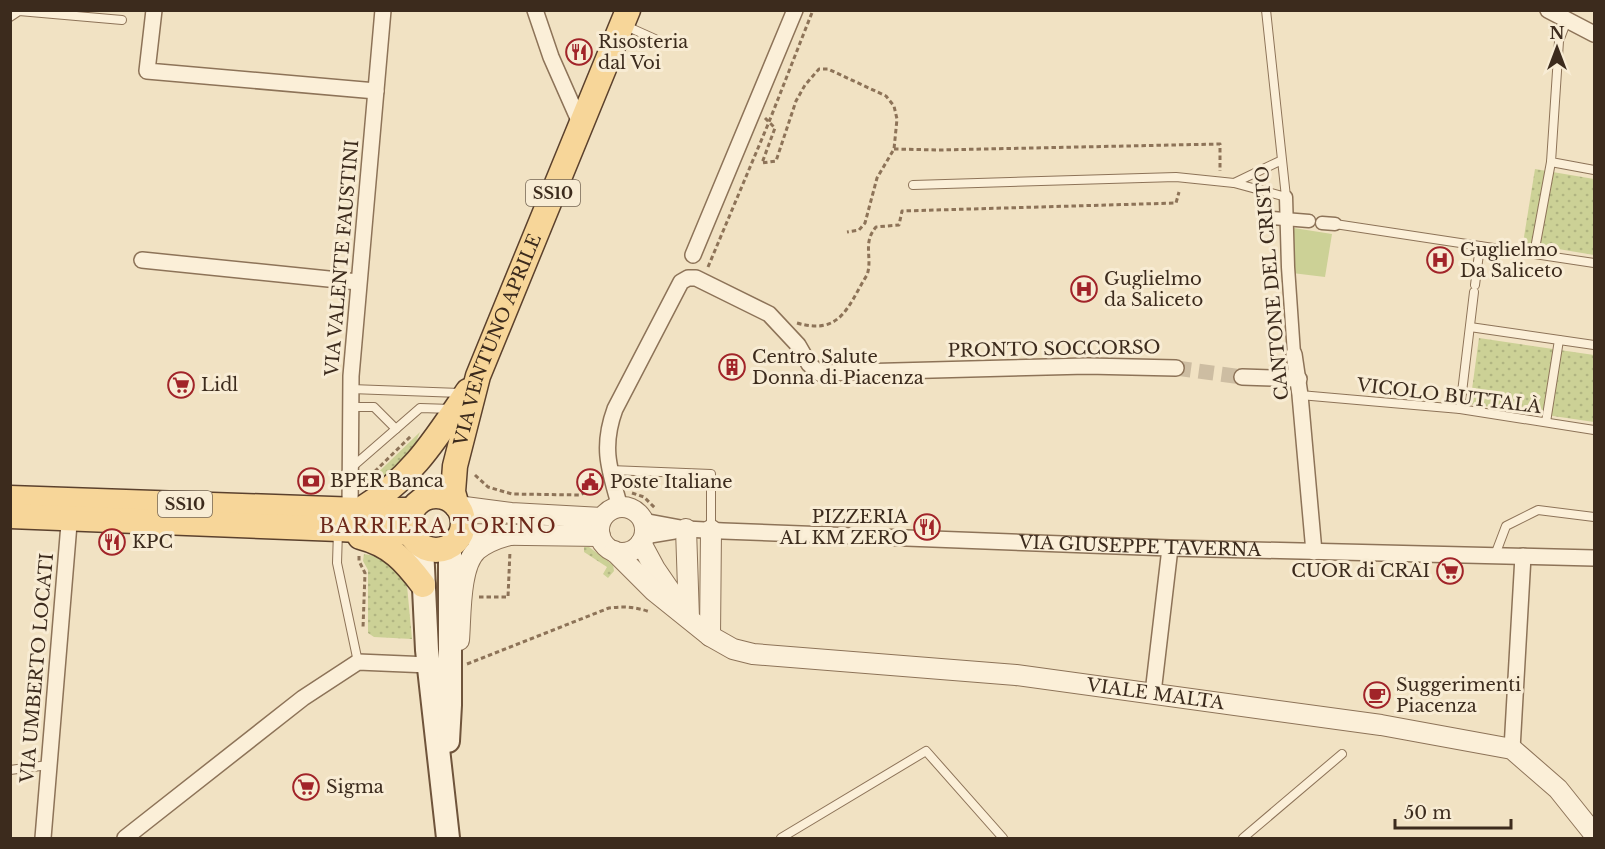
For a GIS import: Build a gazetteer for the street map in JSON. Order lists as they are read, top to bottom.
{
  "streets": {
    "main road": ["SS10", "VIA VENTUNO APRILE"],
    "street": [
      "VIA VALENTE FAUSTINI",
      "CANTONE DEL CRISTO",
      "PRONTO SOCCORSO",
      "VIA GIUSEPPE TAVERNA",
      "VIA UMBERTO LOCATI",
      "VIALE MALTA"
    ],
    "lane": ["VICOLO BUTTALÀ"]
  },
  "crossings": [
    ["SS10", "VIA VALENTE FAUSTINI"],
    ["SS10", "VIA VENTUNO APRILE"],
    ["SS10", "VIA UMBERTO LOCATI"],
    ["CANTONE DEL CRISTO", "VICOLO BUTTALÀ"],
    ["CANTONE DEL CRISTO", "VIA GIUSEPPE TAVERNA"],
    ["VIA GIUSEPPE TAVERNA", "VIALE MALTA"]
  ],
  "districts": ["BARRIERA TORINO"],
  "places": {
    "restaurant": ["Risosteria dal Voi", "PIZZERIA AL KM ZERO", "KPC"],
    "hospital": ["Guglielmo Da Saliceto", "Guglielmo da Saliceto"],
    "building": ["Centro Salute Donna di Piacenza"],
    "supermarket": ["Lidl", "CUOR di CRAI", "Sigma"],
    "bank": ["BPER Banca"],
    "public building": ["Poste Italiane"],
    "cafe": ["Suggerimenti Piacenza"]
  },
  "scale_bar": "50 m",
  "north": "top"
}
